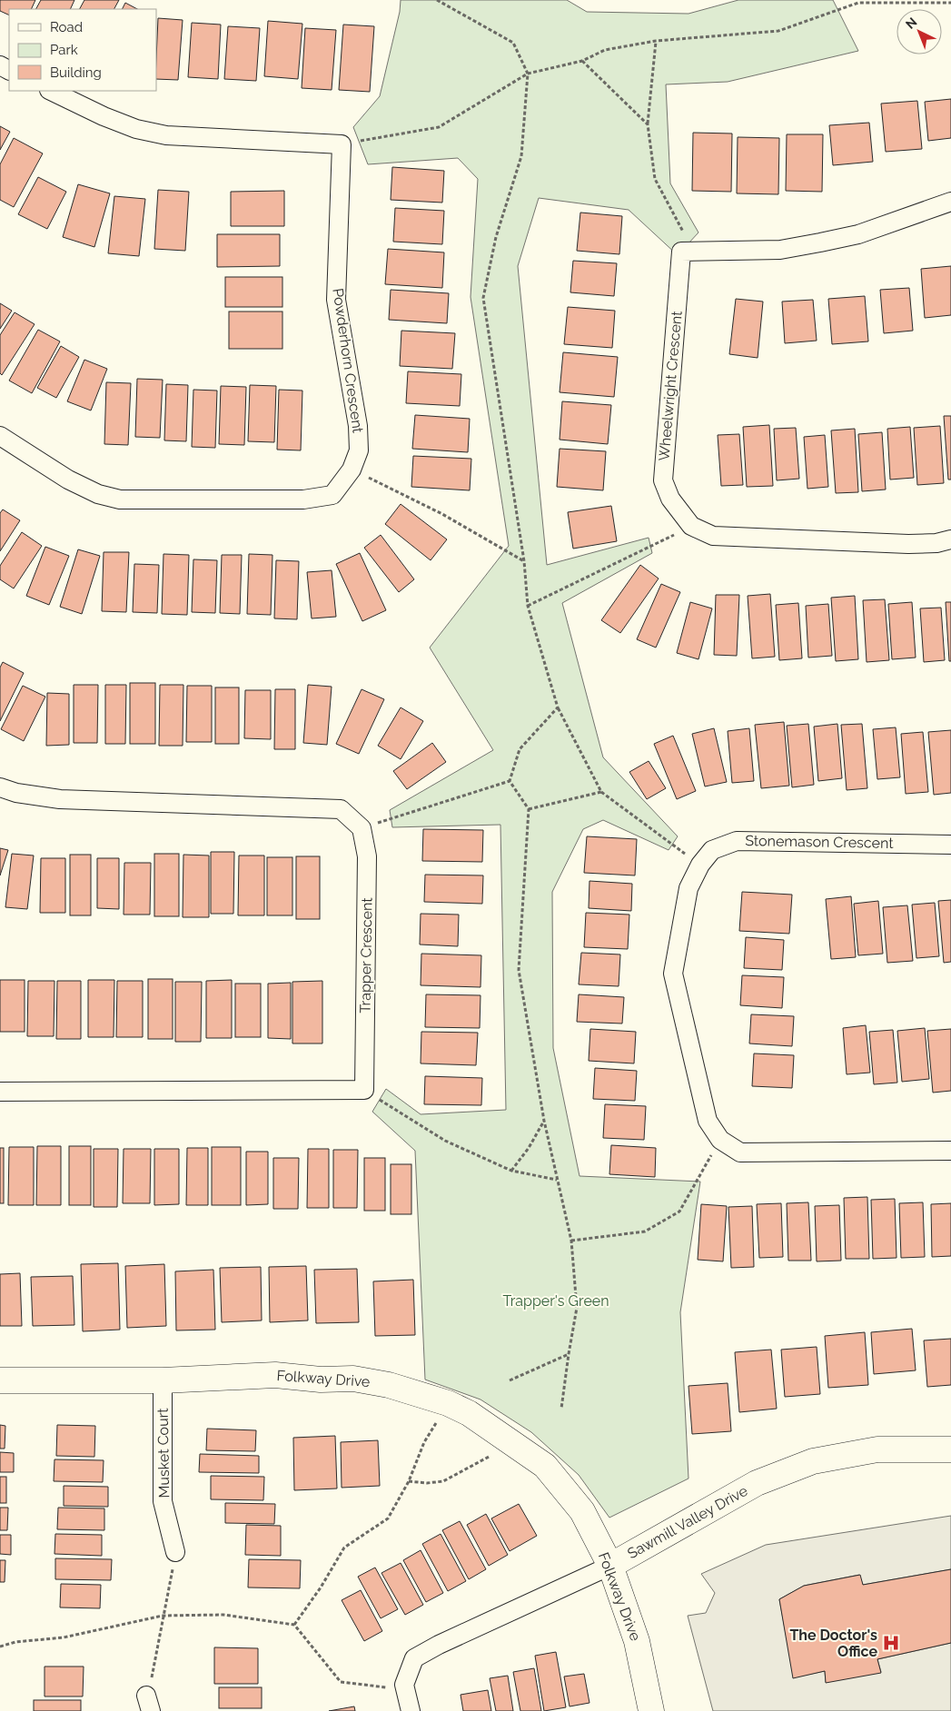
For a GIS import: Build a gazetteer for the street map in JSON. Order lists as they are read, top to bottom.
{
  "streets": {
    "street": [
      "Powderhorn Crescent",
      "Wheelwright Crescent",
      "Stonemason Crescent",
      "Trapper Crescent",
      "Folkway Drive",
      "Musket Court",
      "Sawmill Valley Drive"
    ]
  },
  "crossings": [
    ["Folkway Drive", "Musket Court"],
    ["Folkway Drive", "Sawmill Valley Drive"]
  ],
  "parks": ["Trapper's Green"],
  "places": {
    "hospital": ["The Doctor's Office"]
  },
  "legend": ["Road", "Park", "Building"],
  "north": "top left"
}
